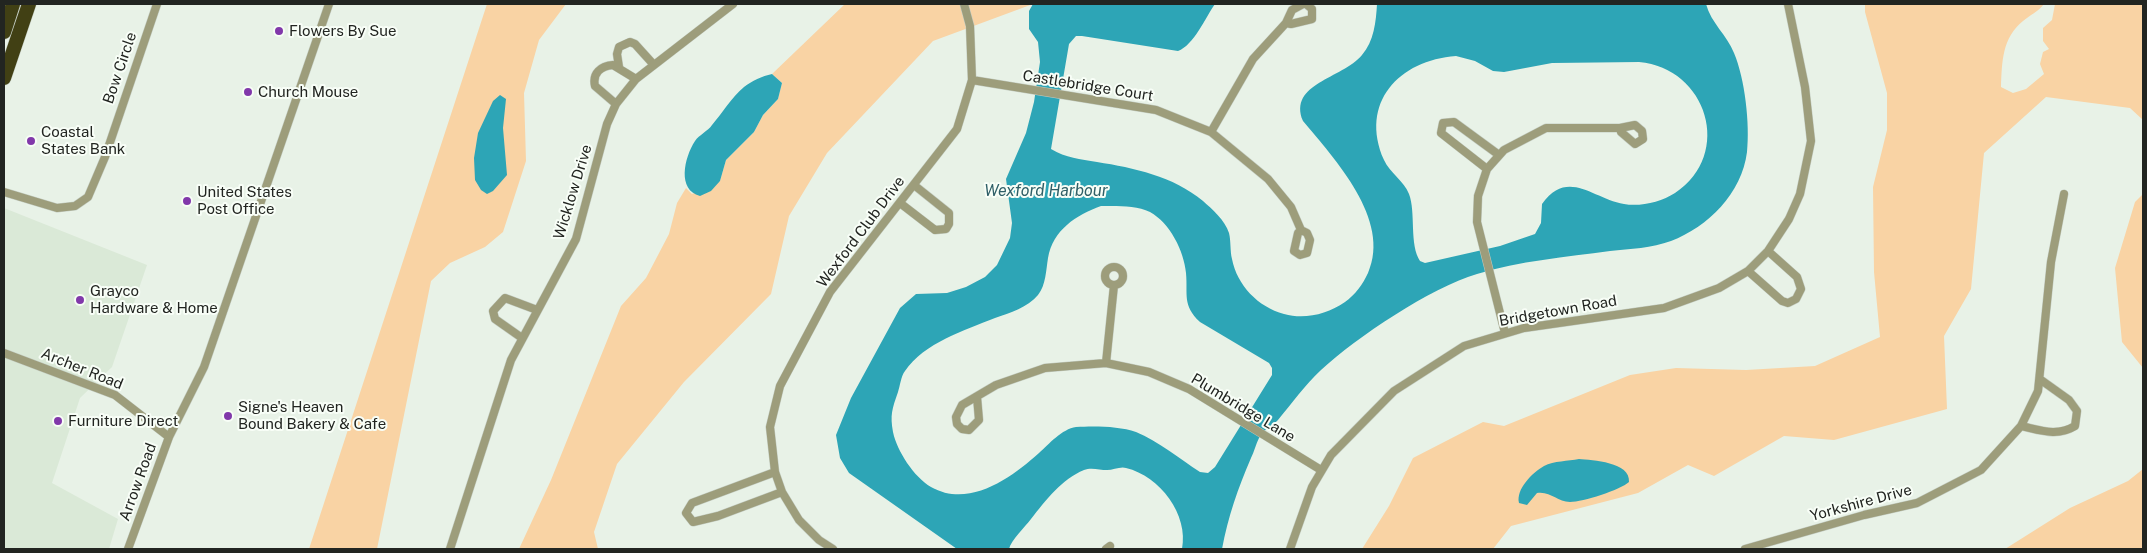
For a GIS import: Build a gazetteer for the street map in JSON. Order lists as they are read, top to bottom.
{
  "streets": {
    "street": [
      "Bow Circle",
      "Castlebridge Court",
      "Wicklow Drive",
      "Wexford Club Drive",
      "Bridgetown Road",
      "Archer Road",
      "Plumbridge Lane",
      "Arrow Road",
      "Yorkshire Drive"
    ]
  },
  "crossings": [
    ["Castlebridge Court", "Wexford Club Drive"],
    ["Bridgetown Road", "Plumbridge Lane"],
    ["Archer Road", "Arrow Road"]
  ],
  "water": ["Wexford Harbour"],
  "places": [
    "Flowers By Sue",
    "Church Mouse",
    "Coastal States Bank",
    "United States Post Office",
    "Grayco Hardware & Home",
    "Signe's Heaven Bound Bakery & Cafe",
    "Furniture Direct"
  ]
}
